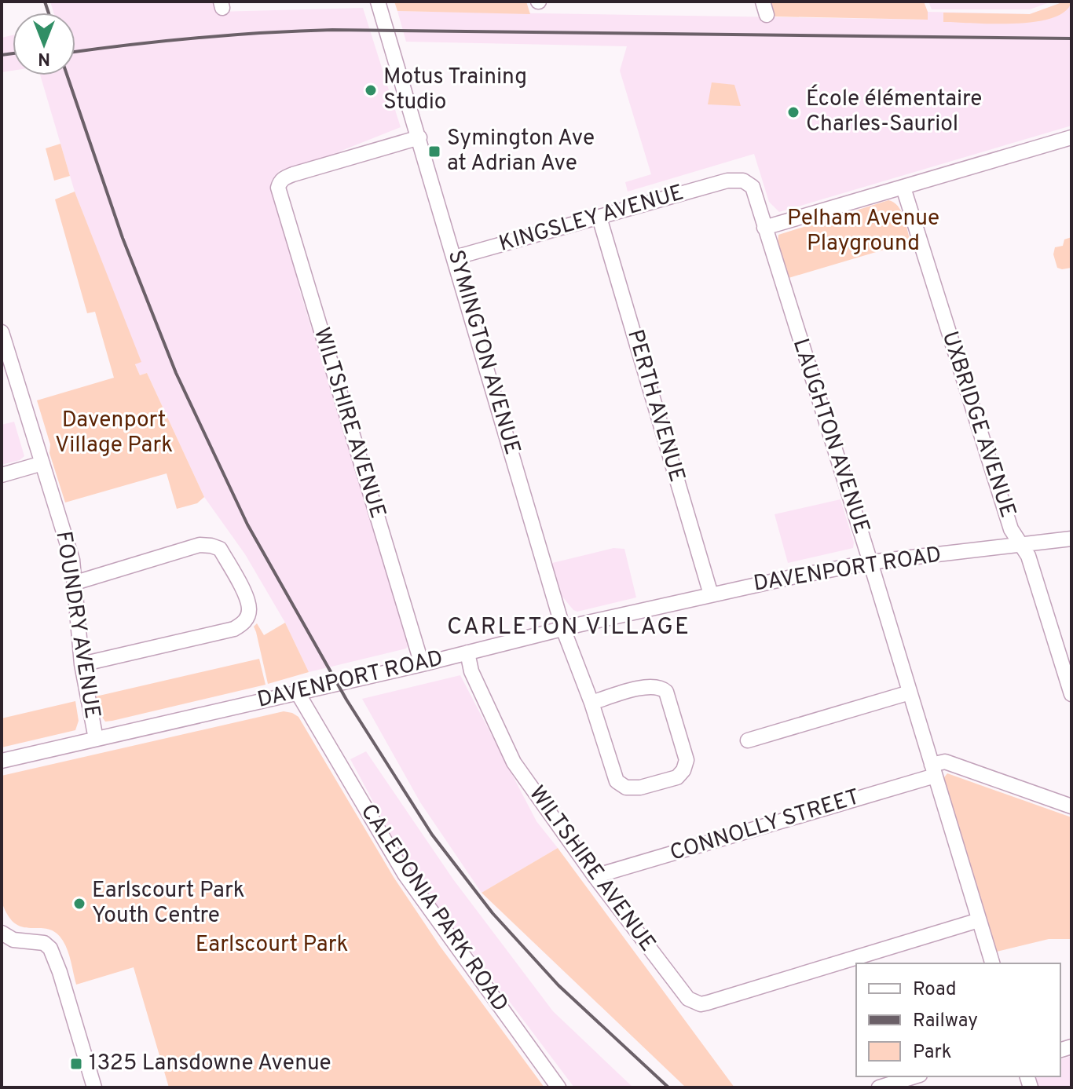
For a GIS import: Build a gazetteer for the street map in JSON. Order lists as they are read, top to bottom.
{
  "streets": {
    "street": [
      "KINGSLEY AVENUE",
      "SYMINGTON AVENUE",
      "PERTH AVENUE",
      "WILTSHIRE AVENUE",
      "UXBRIDGE AVENUE",
      "LAUGHTON AVENUE",
      "DAVENPORT ROAD",
      "FOUNDRY AVENUE",
      "CONNOLLY STREET",
      "CALEDONIA PARK ROAD"
    ]
  },
  "crossings": [
    ["KINGSLEY AVENUE", "SYMINGTON AVENUE"],
    ["KINGSLEY AVENUE", "PERTH AVENUE"],
    ["KINGSLEY AVENUE", "LAUGHTON AVENUE"],
    ["SYMINGTON AVENUE", "WILTSHIRE AVENUE"],
    ["SYMINGTON AVENUE", "DAVENPORT ROAD"],
    ["PERTH AVENUE", "DAVENPORT ROAD"],
    ["WILTSHIRE AVENUE", "LAUGHTON AVENUE"],
    ["WILTSHIRE AVENUE", "DAVENPORT ROAD"],
    ["WILTSHIRE AVENUE", "CONNOLLY STREET"],
    ["UXBRIDGE AVENUE", "DAVENPORT ROAD"],
    ["LAUGHTON AVENUE", "DAVENPORT ROAD"],
    ["LAUGHTON AVENUE", "CONNOLLY STREET"],
    ["DAVENPORT ROAD", "FOUNDRY AVENUE"],
    ["DAVENPORT ROAD", "CALEDONIA PARK ROAD"]
  ],
  "districts": ["CARLETON VILLAGE"],
  "parks": ["Pelham Avenue Playground", "Davenport Village Park", "Earlscourt Park"],
  "places": {
    "other": ["Motus Training Studio", "École élémentaire Charles-Sauriol", "Earlscourt Park Youth Centre"],
    "transit": ["Symington Ave at Adrian Ave", "1325 Lansdowne Avenue"]
  },
  "legend": ["Road", "Railway", "Park"],
  "north": "bottom"
}
